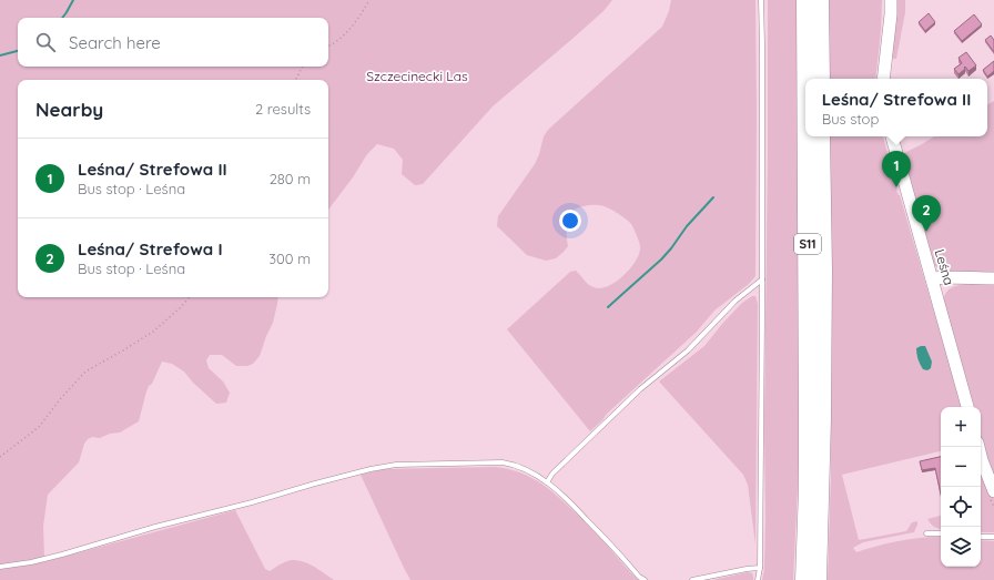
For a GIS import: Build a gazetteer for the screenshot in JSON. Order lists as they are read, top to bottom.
{
  "streets": {
    "highway": ["S11"],
    "street": ["Leśna"]
  },
  "parks": ["Szczecinecki Las"],
  "page": {
    "search": "Search here",
    "popup": ["Leśna/ Strefowa II", "Bus stop"],
    "heading": ["Nearby", "2 results"],
    "list": [
      {
        "mark": "1",
        "name": "Leśna/ Strefowa II",
        "note": "Bus stop · Leśna",
        "value": "280 m"
      },
      {
        "mark": "2",
        "name": "Leśna/ Strefowa I",
        "note": "Bus stop · Leśna",
        "value": "300 m"
      }
    ],
    "pins": ["1", "2"],
    "map_buttons": ["+", "−"]
  }
}
